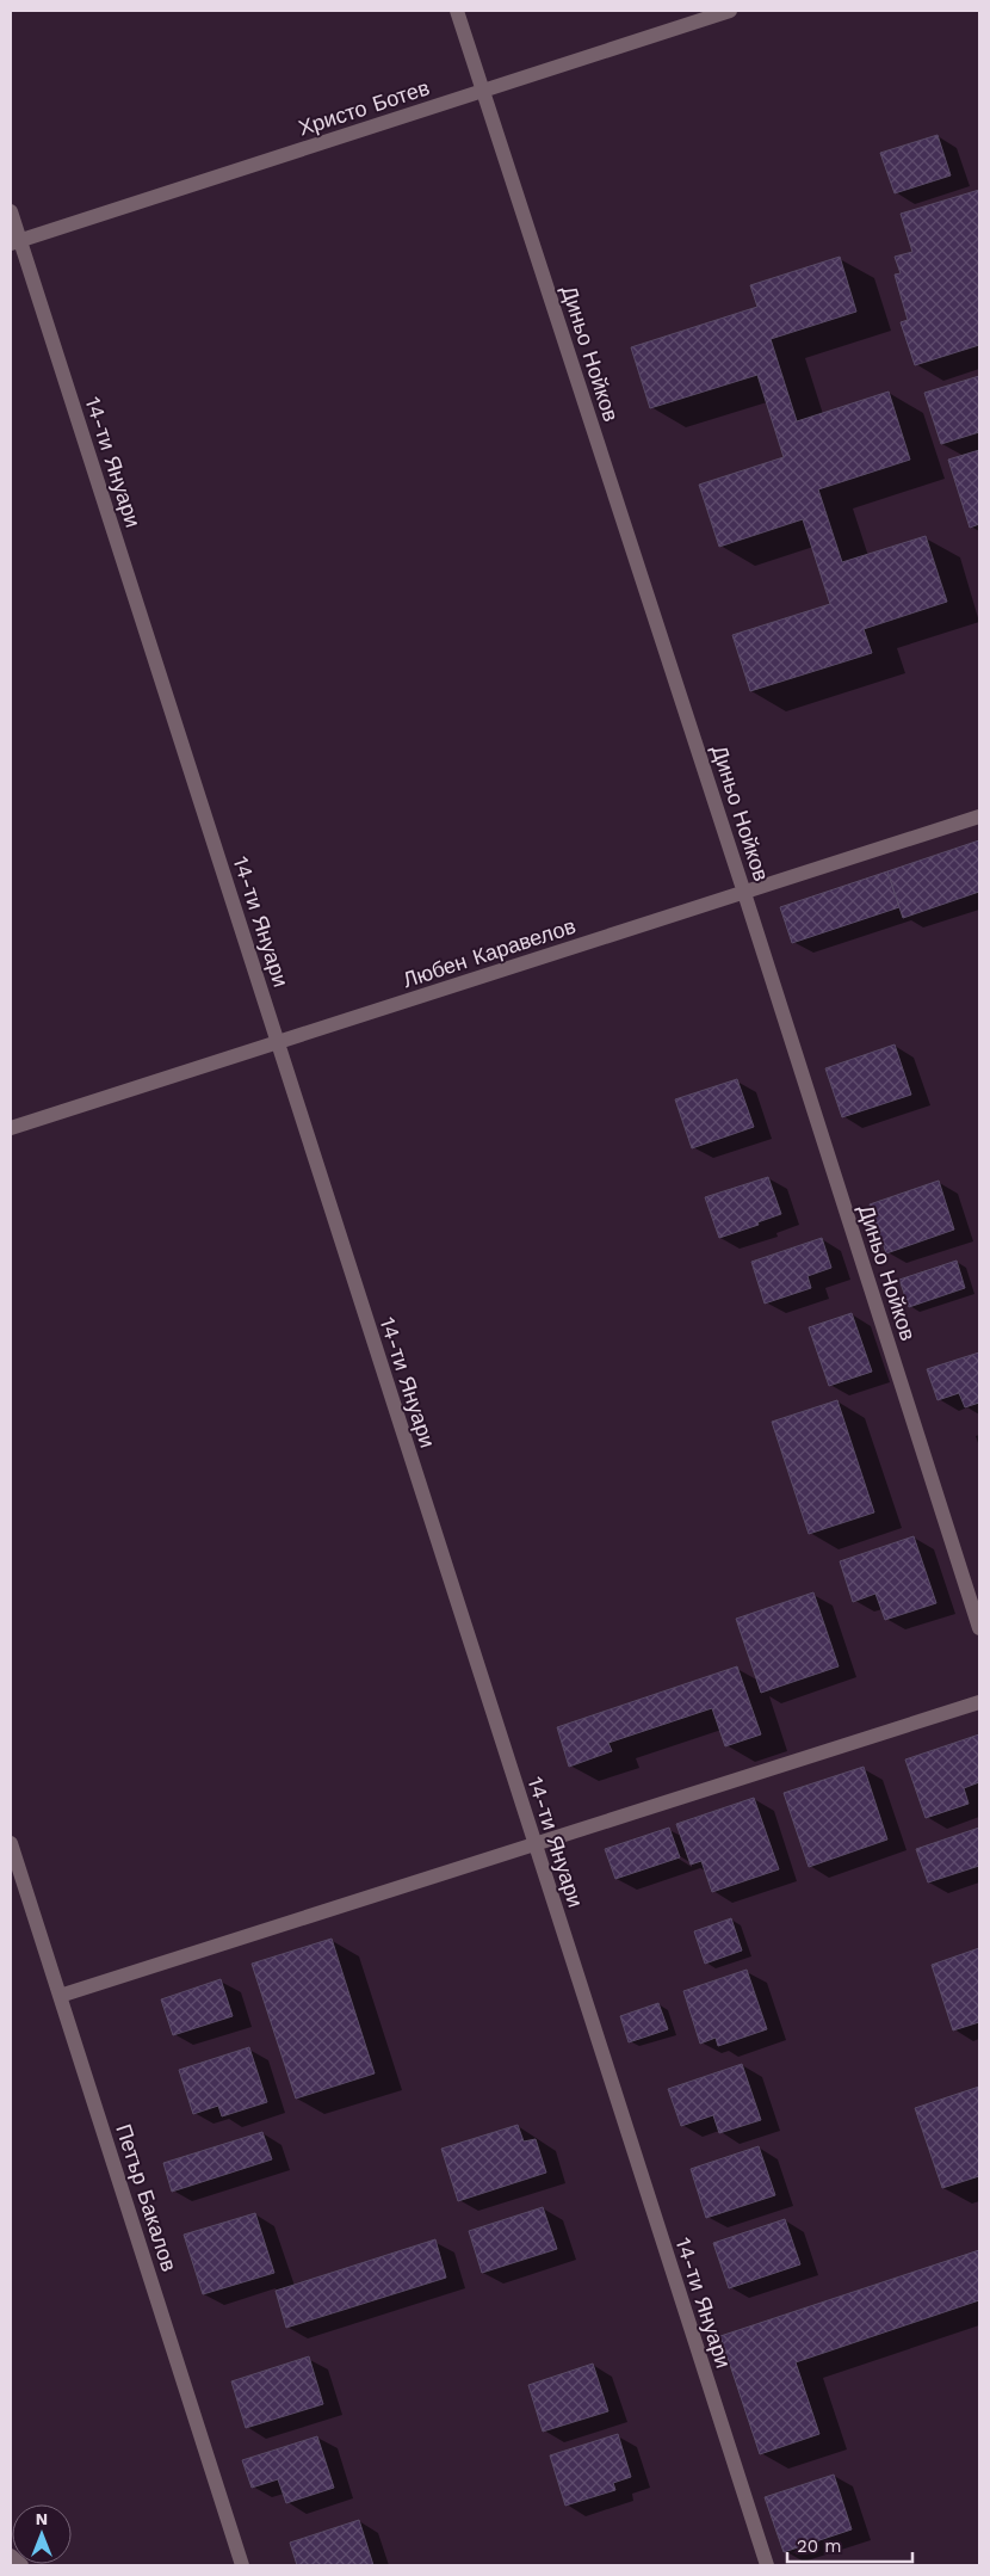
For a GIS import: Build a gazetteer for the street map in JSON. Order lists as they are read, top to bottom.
{
  "streets": {
    "street": [
      "Христо Ботев",
      "Диньо Нойков",
      "14-ти Януари",
      "Любен Каравелов",
      "Петър Бакалов"
    ]
  },
  "crossings": [
    ["Христо Ботев", "Диньо Нойков"],
    ["Христо Ботев", "14-ти Януари"],
    ["Диньо Нойков", "Любен Каравелов"],
    ["14-ти Януари", "Любен Каравелов"]
  ],
  "scale_bar": "20 m",
  "north": "top"
}
